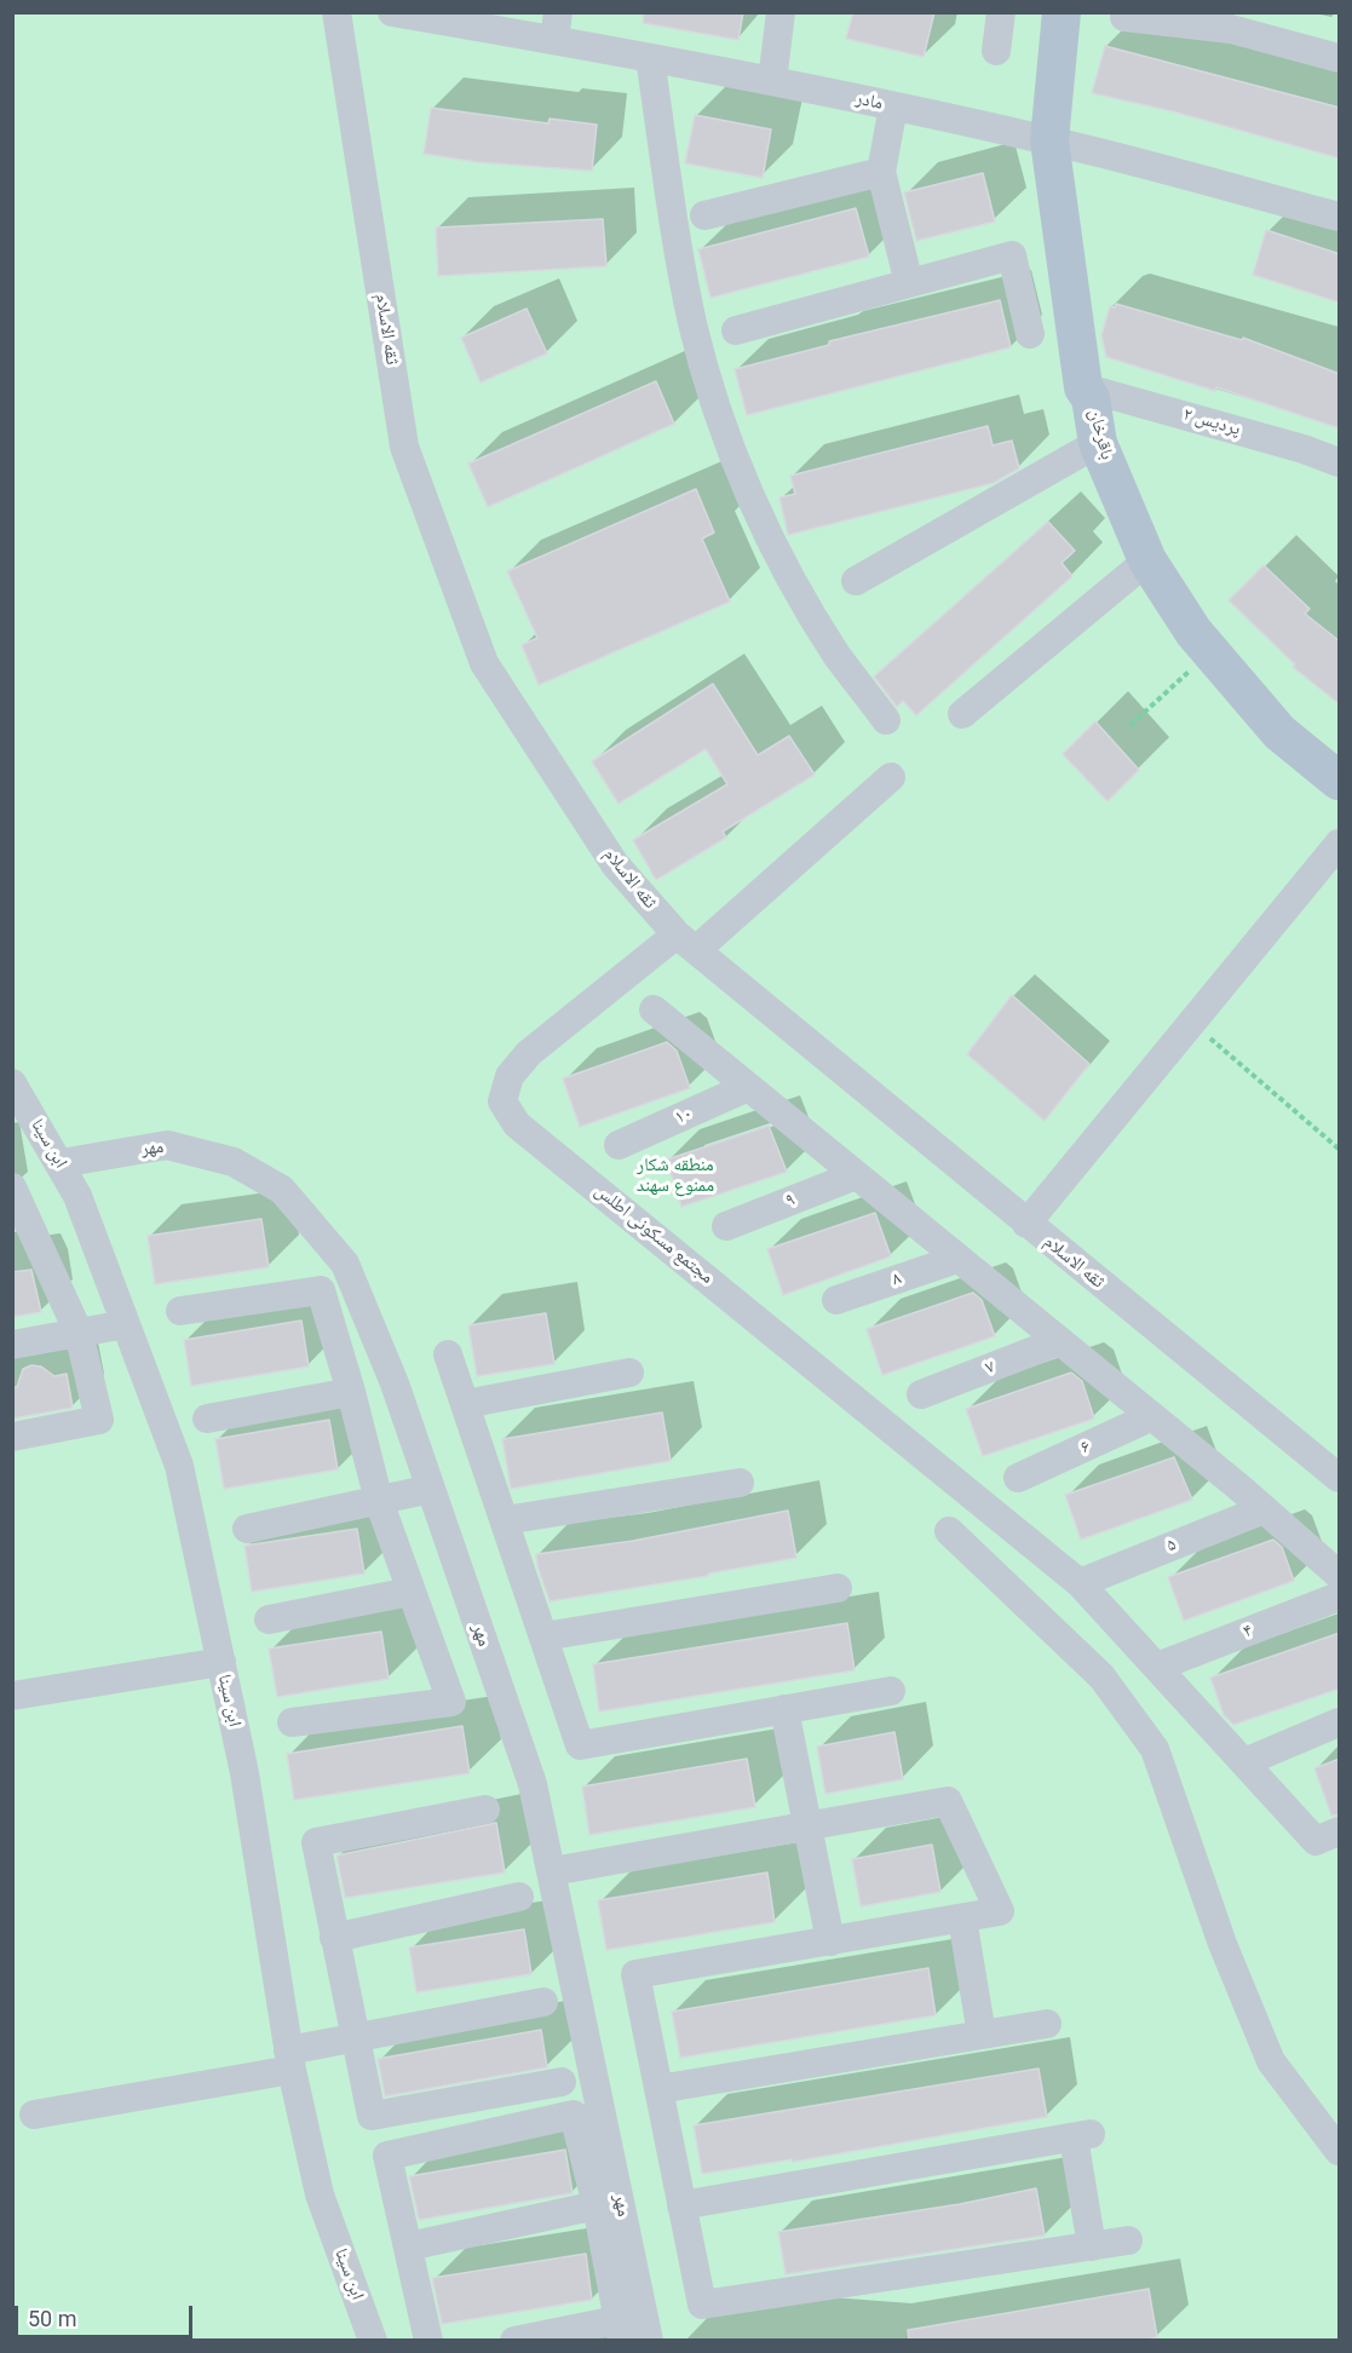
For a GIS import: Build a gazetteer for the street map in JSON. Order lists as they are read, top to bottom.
{
  "streets": {
    "main road": ["باقرخان"],
    "street": [
      "مادر",
      "ثقه الاسلام",
      "پردیس ۲",
      "۱۰",
      "ابن سینا",
      "مهر",
      "۹",
      "مجتمع مسکونی اطلس",
      "۸",
      "۷",
      "۶",
      "۵",
      "۴"
    ]
  },
  "crossings": [
    ["مادر", "باقرخان"],
    ["ثقه الاسلام", "مجتمع مسکونی اطلس"],
    ["پردیس ۲", "باقرخان"],
    ["ابن سینا", "مهر"],
    ["مجتمع مسکونی اطلس", "۵"]
  ],
  "parks": ["منطقه شکار ممنوع سهند"],
  "scale_bar": "50 m"
}
